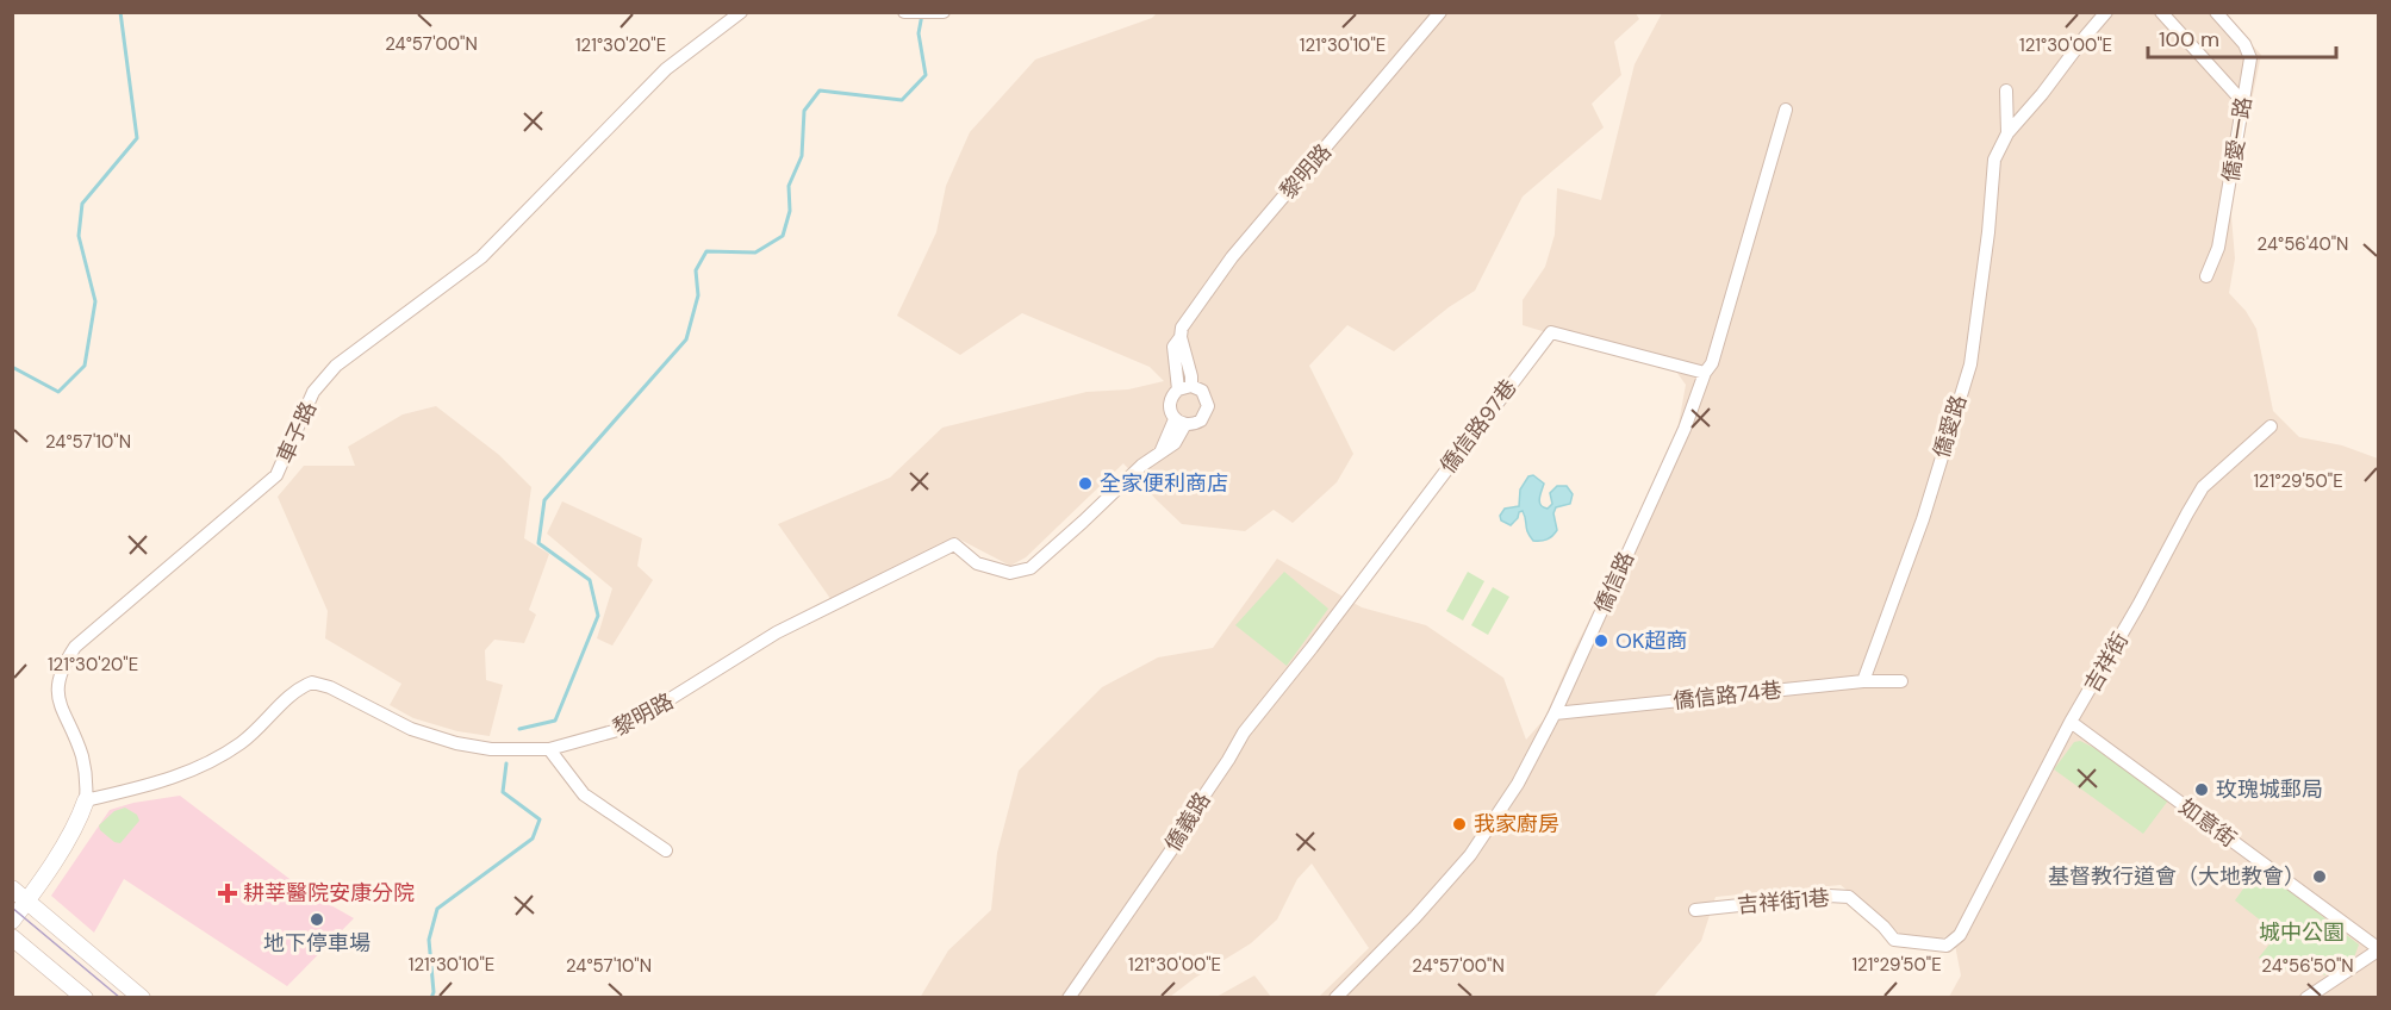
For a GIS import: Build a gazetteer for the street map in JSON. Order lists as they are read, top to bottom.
{
  "streets": {
    "street": [
      "僑愛一路",
      "黎明路",
      "僑信路97巷",
      "僑愛路",
      "車子路",
      "僑信路",
      "吉祥街",
      "僑信路74巷",
      "僑義路",
      "如意街",
      "吉祥街1巷"
    ]
  },
  "crossings": [
    ["黎明路", "車子路"],
    ["僑信路97巷", "僑信路"],
    ["僑信路97巷", "僑義路"],
    ["僑愛路", "僑信路74巷"],
    ["僑信路", "僑信路74巷"],
    ["吉祥街", "如意街"],
    ["吉祥街", "吉祥街1巷"]
  ],
  "parks": ["城中公園"],
  "places": {
    "other": [
      "全家便利商店",
      "OK超商",
      "玫瑰城郵局",
      "我家廚房",
      "基督教行道會（大地教會）",
      "地下停車場"
    ],
    "health": ["耕莘醫院安康分院"]
  },
  "scale_bar": "100 m",
  "coordinates": [
    "24°57'00\"N",
    "121°30'20\"E",
    "121°30'10\"E",
    "121°30'00\"E",
    "24°56'40\"N",
    "24°57'10\"N",
    "121°29'50\"E",
    "24°56'50\"N"
  ]
}
